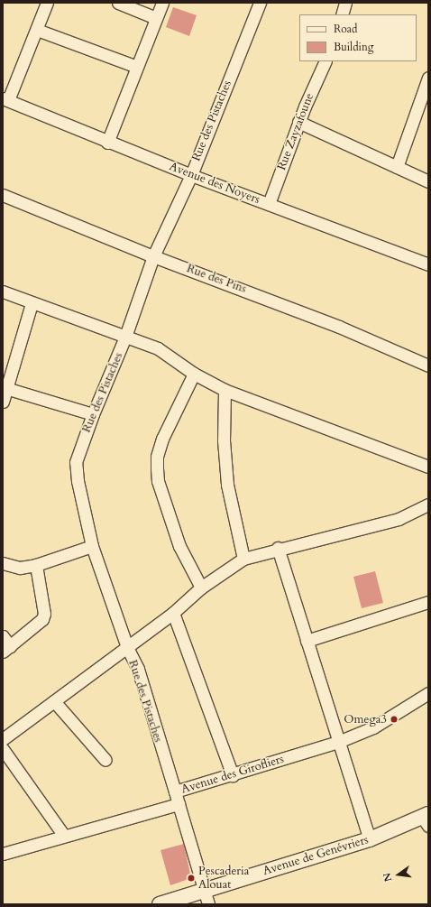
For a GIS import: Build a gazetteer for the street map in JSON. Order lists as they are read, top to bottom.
{
  "streets": {
    "street": [
      "Rue des Pistaches",
      "Rue Zayzafoune",
      "Avenue des Noyers",
      "Rue des Pins",
      "Avenue des Girofliers",
      "Avenue de Genévriers"
    ]
  },
  "crossings": [
    ["Rue des Pistaches", "Avenue des Noyers"],
    ["Rue des Pistaches", "Rue des Pins"],
    ["Rue des Pistaches", "Avenue des Girofliers"],
    ["Rue Zayzafoune", "Avenue des Noyers"]
  ],
  "places": ["Omega3", "Pescaderia Alouat"],
  "legend": ["Road", "Building"],
  "north": "left"
}
